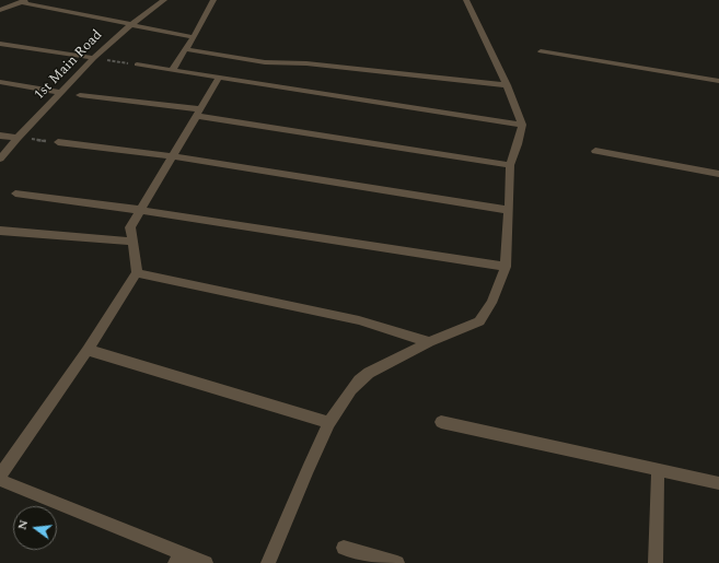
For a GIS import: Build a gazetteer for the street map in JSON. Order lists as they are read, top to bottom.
{
  "streets": {
    "street": ["1st Main Road"]
  },
  "north": "left"
}
